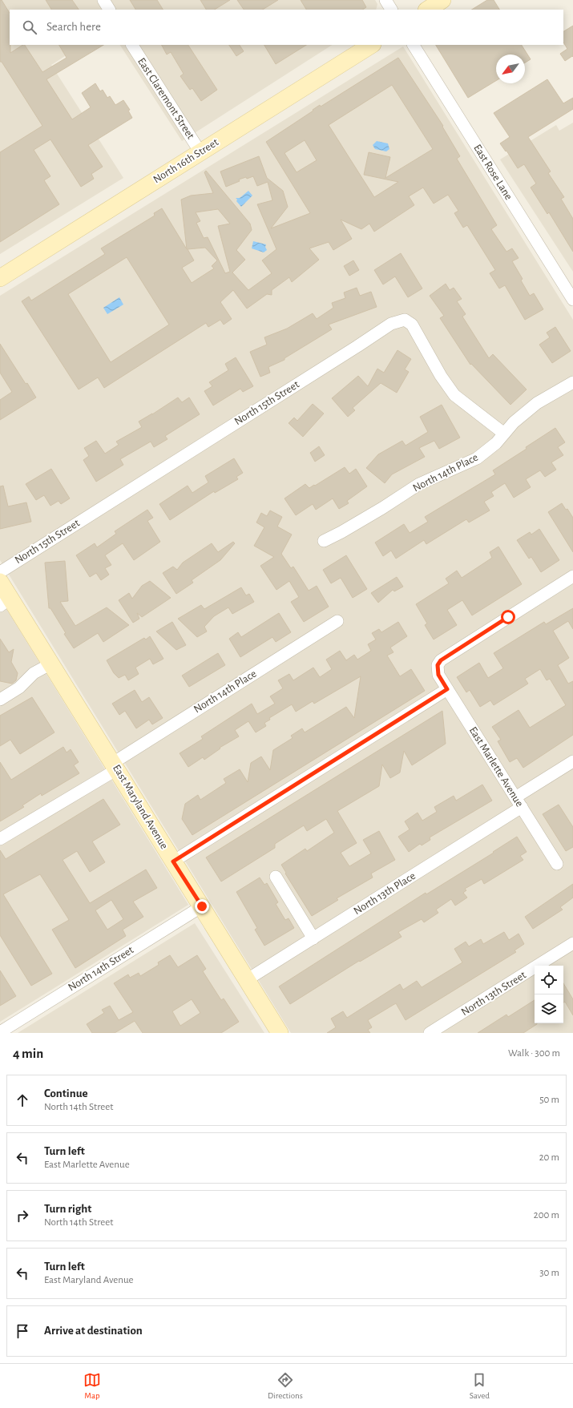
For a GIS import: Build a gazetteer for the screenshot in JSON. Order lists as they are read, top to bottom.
{
  "streets": {
    "street": [
      "East Claremont Street",
      "North 16th Street",
      "East Rose Lane",
      "North 15th Street",
      "North 14th Place",
      "East Marlette Avenue",
      "East Maryland Avenue",
      "North 13th Place",
      "North 14th Street",
      "North 13th Street"
    ]
  },
  "crossings": [
    ["East Claremont Street", "North 16th Street"],
    ["North 15th Street", "North 14th Place"],
    ["North 14th Place", "East Maryland Avenue"],
    ["East Marlette Avenue", "North 13th Place"],
    ["East Maryland Avenue", "North 13th Place"],
    ["East Maryland Avenue", "North 14th Street"]
  ],
  "north": "bottom left",
  "page": {
    "search": "Search here",
    "heading": ["4 min", "Walk · 300 m"],
    "list": [
      ["Continue", "North 14th Street", "50 m"],
      ["Turn left", "East Marlette Avenue", "20 m"],
      ["Turn right", "North 14th Street", "200 m"],
      ["Turn left", "East Maryland Avenue", "30 m"],
      "Arrive at destination"
    ],
    "nav": ["Map", "Directions", "Saved"]
  }
}
